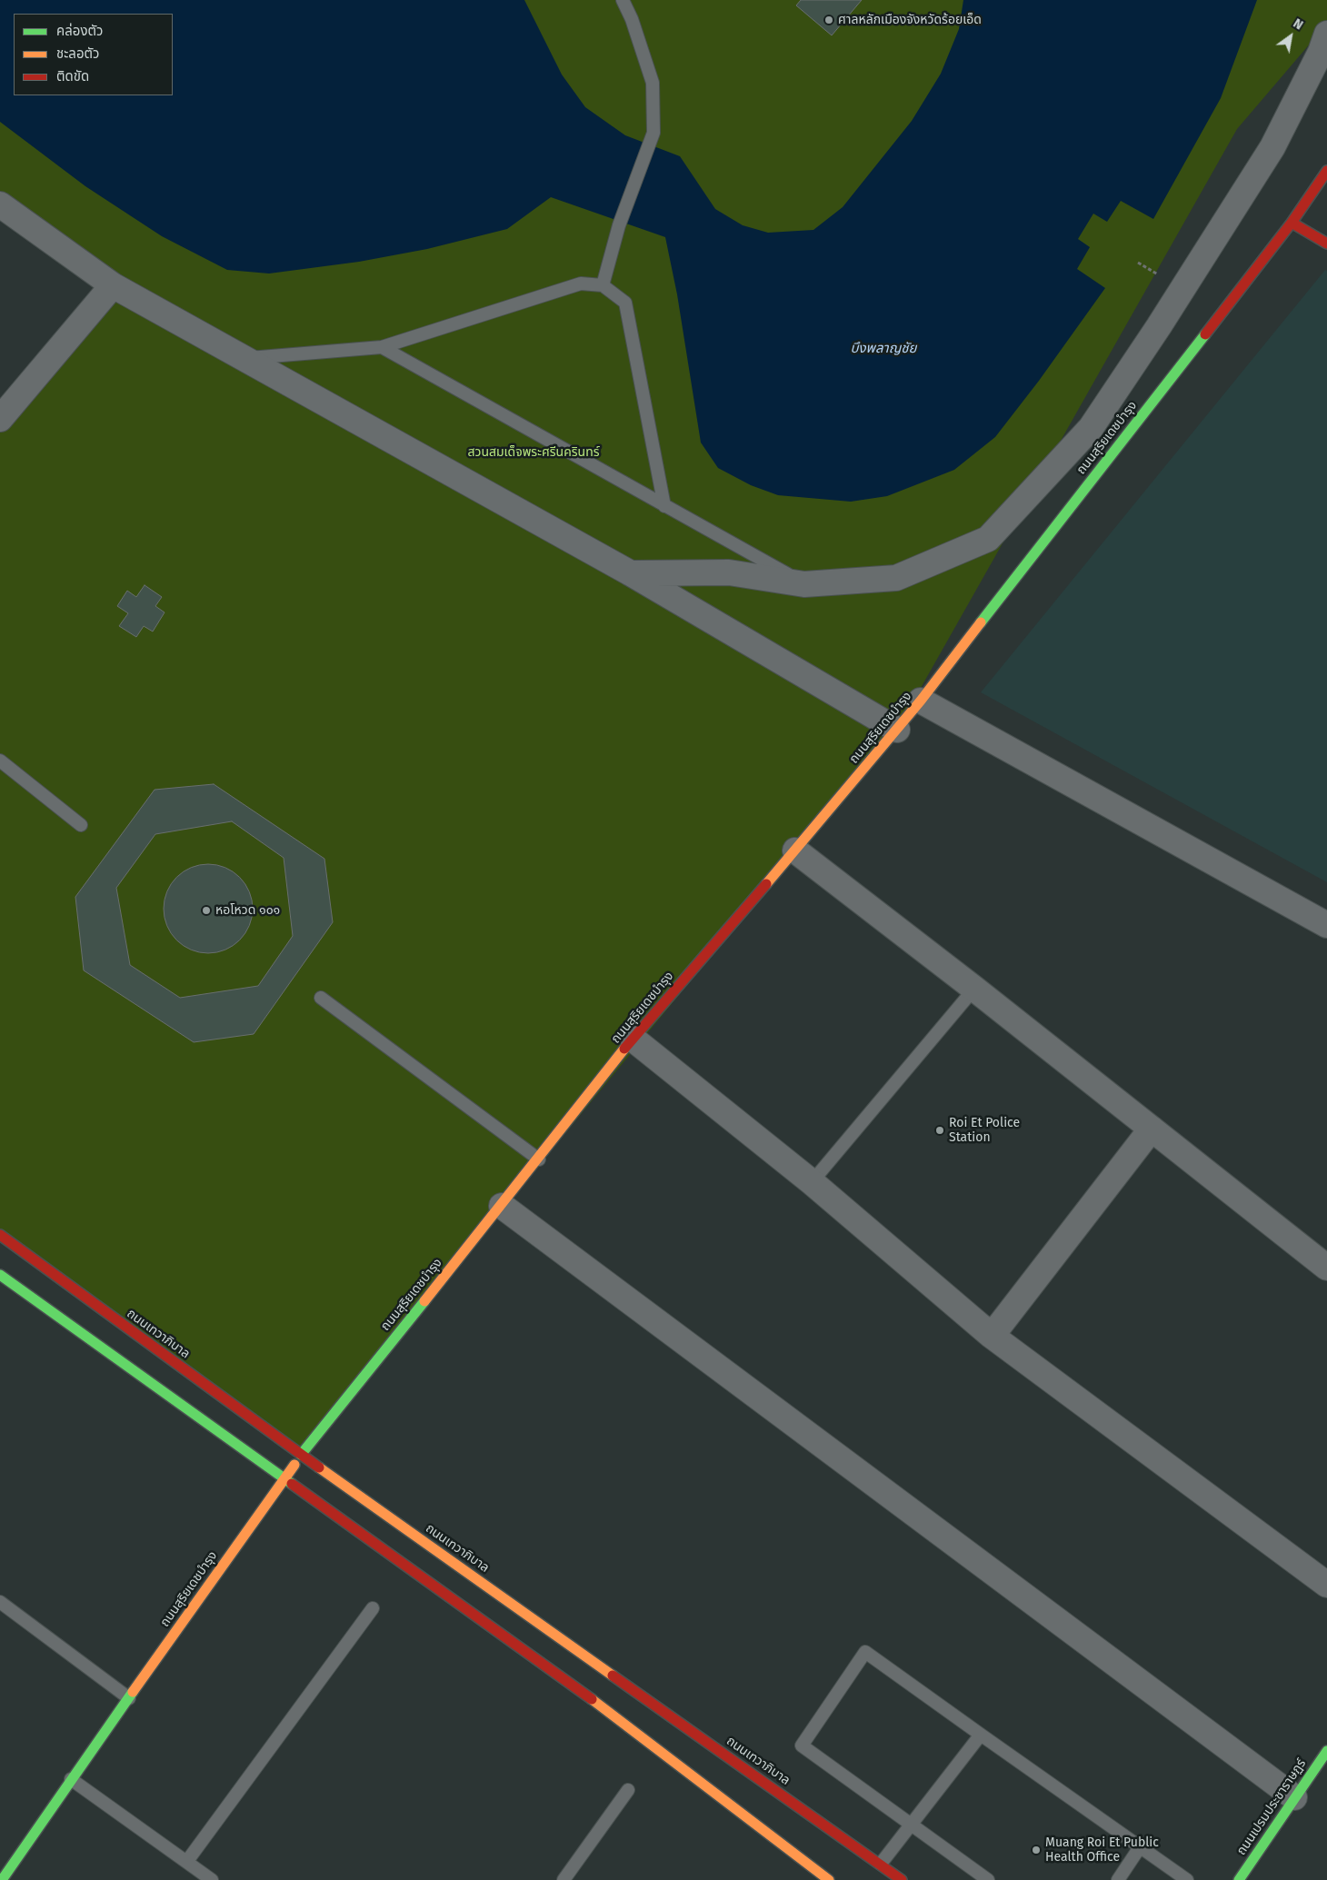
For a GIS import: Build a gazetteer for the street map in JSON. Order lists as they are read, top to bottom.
{
  "streets": {
    "main road": ["ถนนสุริยเดชบำรุง", "ถนนเทวาภิบาล", "ถนนเปรมประชาราษฏร์"]
  },
  "crossings": [
    ["ถนนสุริยเดชบำรุง", "ถนนเทวาภิบาล"]
  ],
  "water": ["บึงพลาญชัย"],
  "parks": ["สวนสมเด็จพระศรีนครินทร์"],
  "places": [
    "ศาลหลักเมืองจังหวัดร้อยเอ็ด",
    "หอโหวด ๑๐๑",
    "Roi Et Police Station",
    "Muang Roi Et Public Health Office"
  ],
  "legend": ["คล่องตัว", "ชะลอตัว", "ติดขัด"],
  "north": "top right"
}
